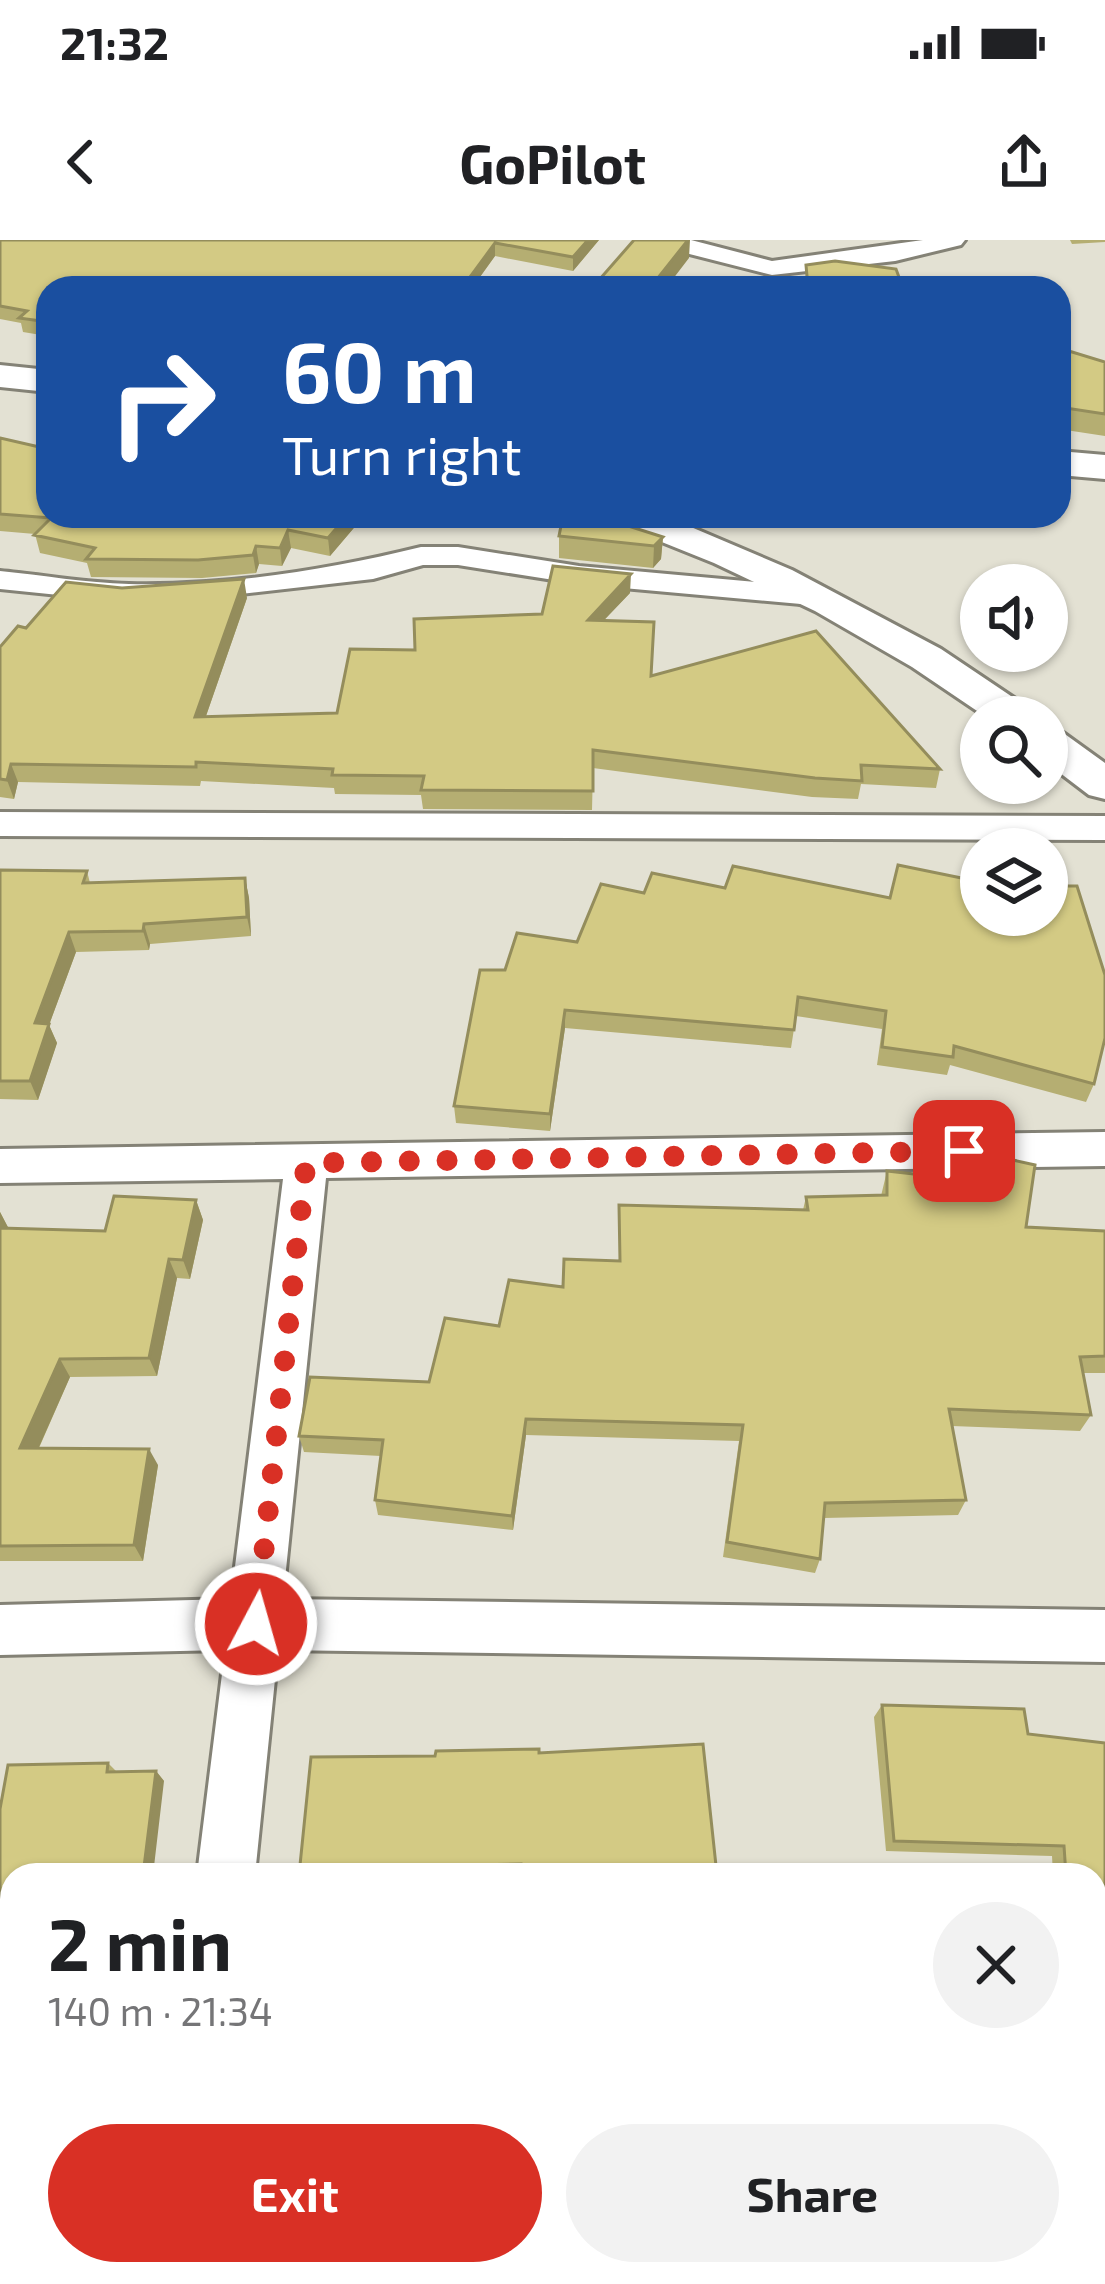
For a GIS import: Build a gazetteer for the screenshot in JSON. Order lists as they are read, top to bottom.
{
  "page": {
    "status": "21:32",
    "header": "GoPilot",
    "turn": ["60 m", "Turn right"],
    "heading": ["2 min", "140 m · 21:34"],
    "buttons": ["Exit", "Share"]
  }
}
